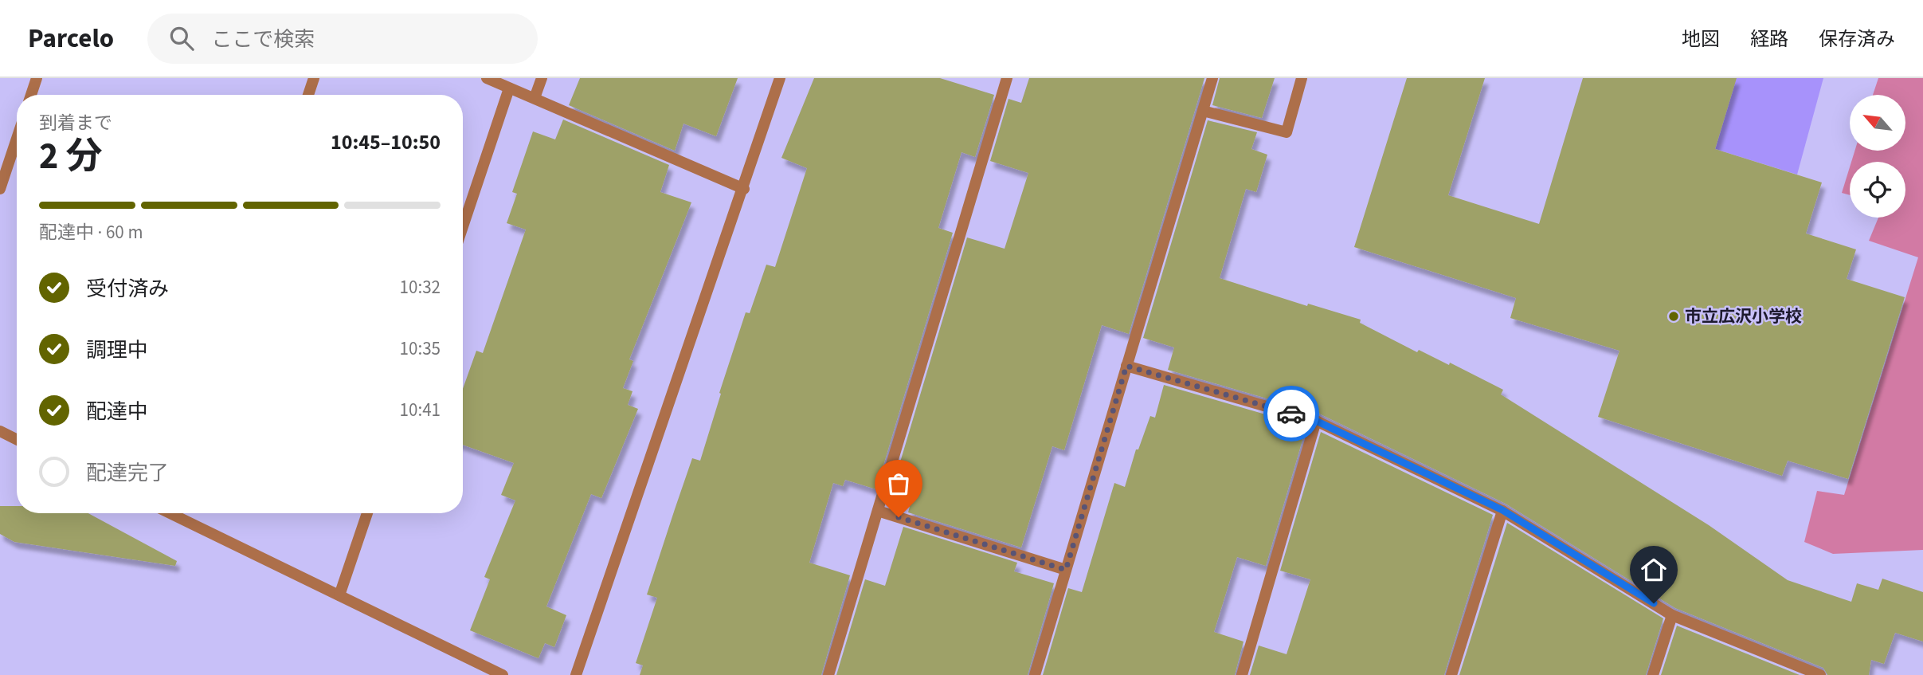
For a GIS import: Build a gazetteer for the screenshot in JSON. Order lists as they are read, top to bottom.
{
  "places": ["市立広沢小学校"],
  "north": "top left",
  "page": {
    "header": "Parcelo",
    "search": "ここで検索",
    "nav": ["地図", "経路", "保存済み"],
    "heading": ["2 分", "到着まで", "10:45–10:50"],
    "bar": "配達中 · 60 m",
    "list": [
      ["受付済み", "10:32"],
      ["調理中", "10:35"],
      ["配達中", "10:41"],
      "配達完了"
    ]
  }
}
